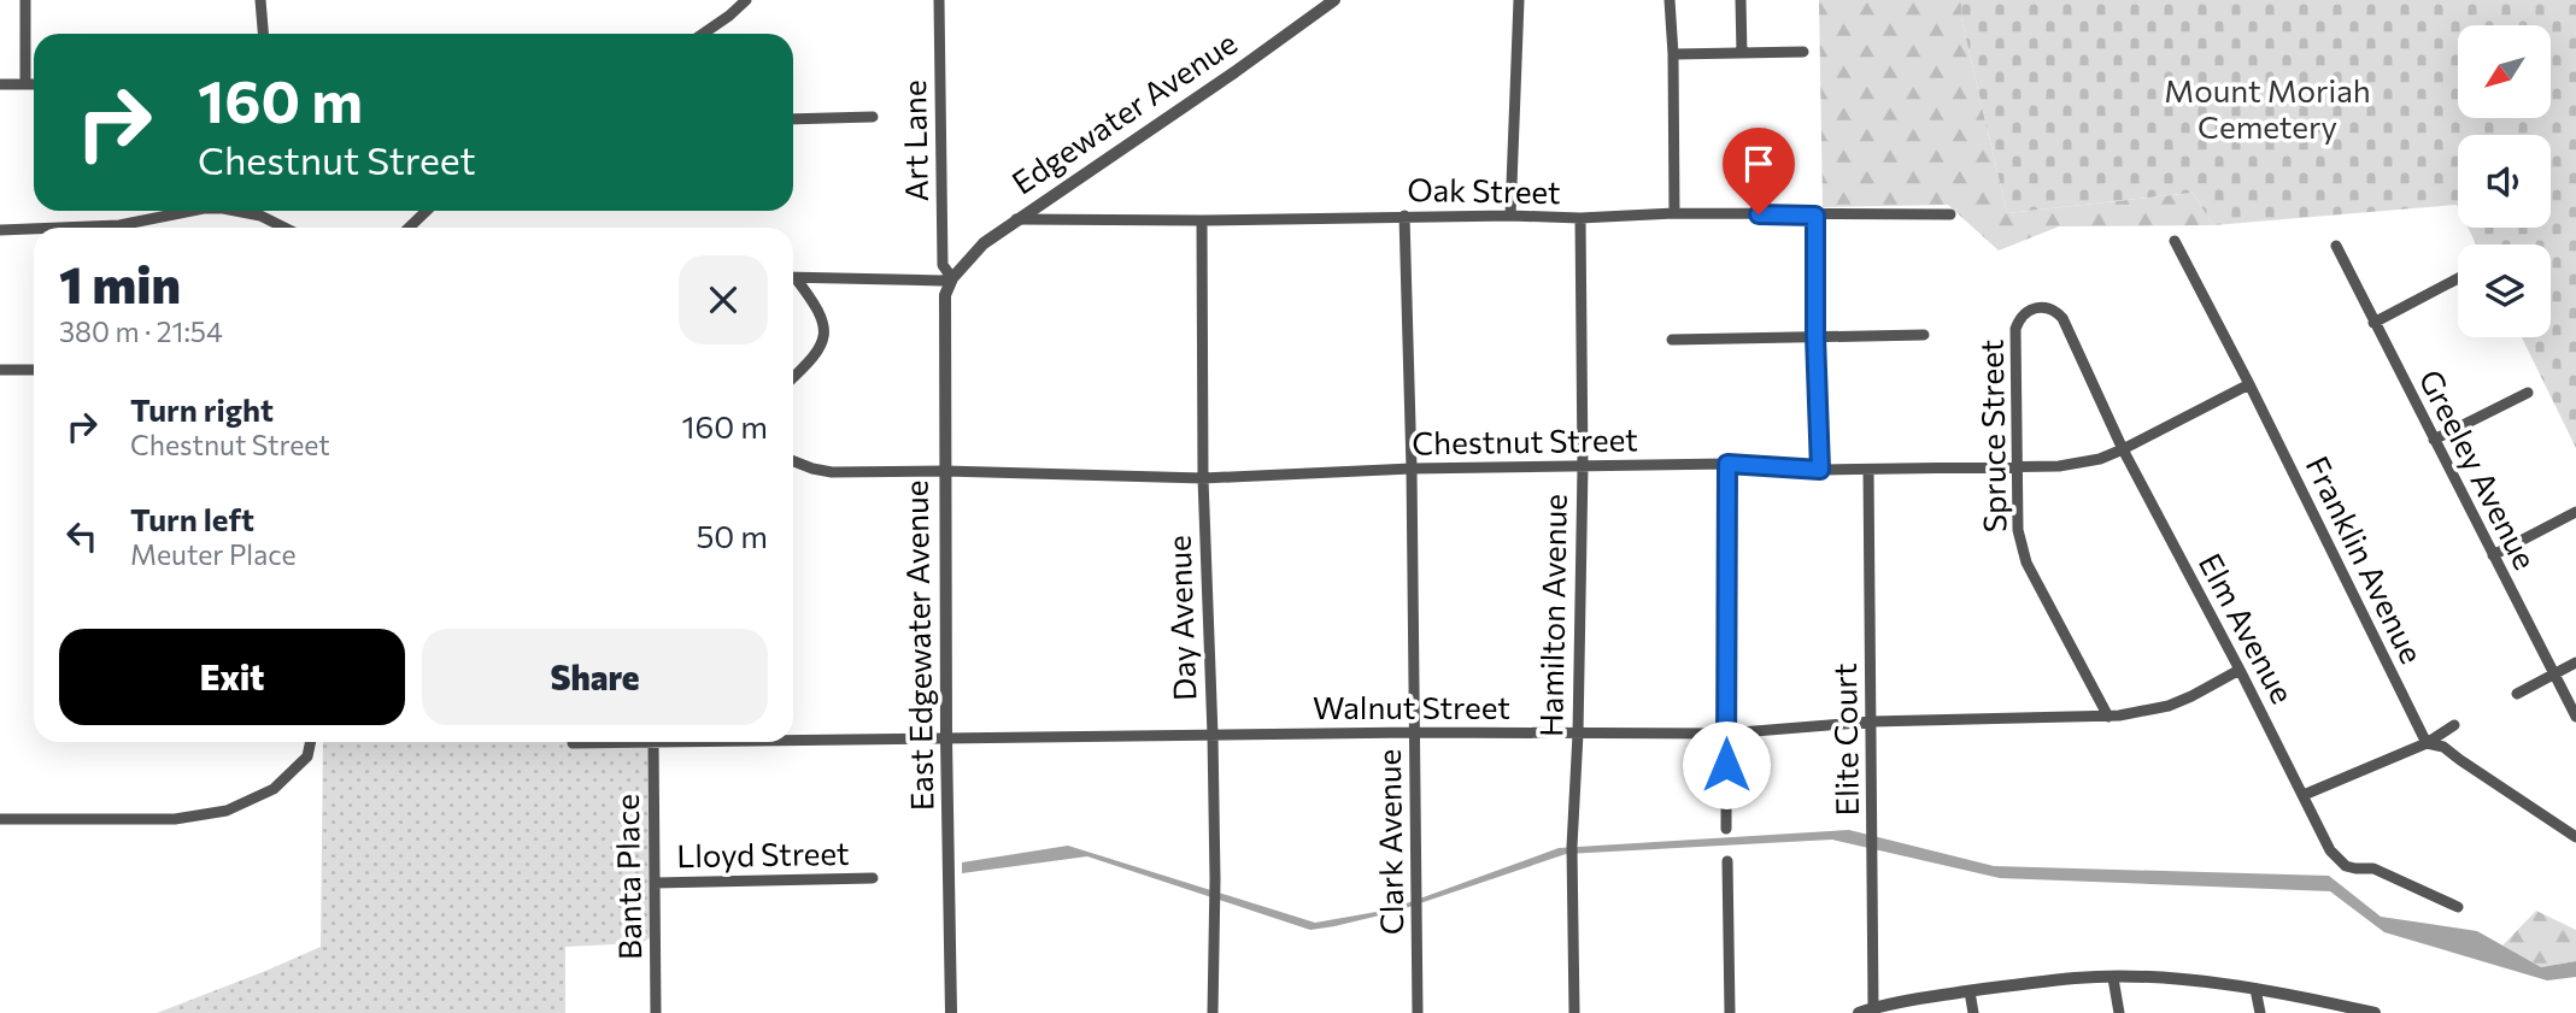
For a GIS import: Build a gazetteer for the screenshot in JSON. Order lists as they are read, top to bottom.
{
  "streets": {
    "street": [
      "Edgewater Avenue",
      "Art Lane",
      "Oak Street",
      "Spruce Street",
      "Chestnut Street",
      "Greeley Avenue",
      "Franklin Avenue",
      "Hamilton Avenue",
      "Day Avenue",
      "Elm Avenue",
      "East Edgewater Avenue",
      "Walnut Street",
      "Elite Court",
      "Clark Avenue",
      "Lloyd Street",
      "Banta Place"
    ]
  },
  "crossings": [
    ["Edgewater Avenue", "Art Lane"],
    ["Edgewater Avenue", "Oak Street"],
    ["Edgewater Avenue", "East Edgewater Avenue"],
    ["Art Lane", "East Edgewater Avenue"],
    ["Oak Street", "Hamilton Avenue"],
    ["Oak Street", "Day Avenue"],
    ["Oak Street", "Clark Avenue"],
    ["Spruce Street", "Chestnut Street"],
    ["Spruce Street", "Elm Avenue"],
    ["Spruce Street", "Walnut Street"],
    ["Chestnut Street", "Franklin Avenue"],
    ["Chestnut Street", "Hamilton Avenue"],
    ["Chestnut Street", "Day Avenue"],
    ["Chestnut Street", "Elm Avenue"],
    ["Chestnut Street", "East Edgewater Avenue"],
    ["Chestnut Street", "Elite Court"],
    ["Chestnut Street", "Clark Avenue"],
    ["Hamilton Avenue", "Walnut Street"],
    ["Day Avenue", "Walnut Street"],
    ["Elm Avenue", "Walnut Street"],
    ["East Edgewater Avenue", "Walnut Street"],
    ["Walnut Street", "Elite Court"],
    ["Walnut Street", "Clark Avenue"],
    ["Lloyd Street", "Banta Place"]
  ],
  "parks": ["Mount Moriah Cemetery"],
  "north": "bottom left",
  "page": {
    "turn": ["160 m", "Chestnut Street"],
    "heading": ["1 min", "380 m · 21:54"],
    "list": [
      {
        "name": "Turn right",
        "note": "Chestnut Street",
        "value": "160 m"
      },
      {
        "name": "Turn left",
        "note": "Meuter Place",
        "value": "50 m"
      }
    ],
    "buttons": ["Exit", "Share"]
  }
}
